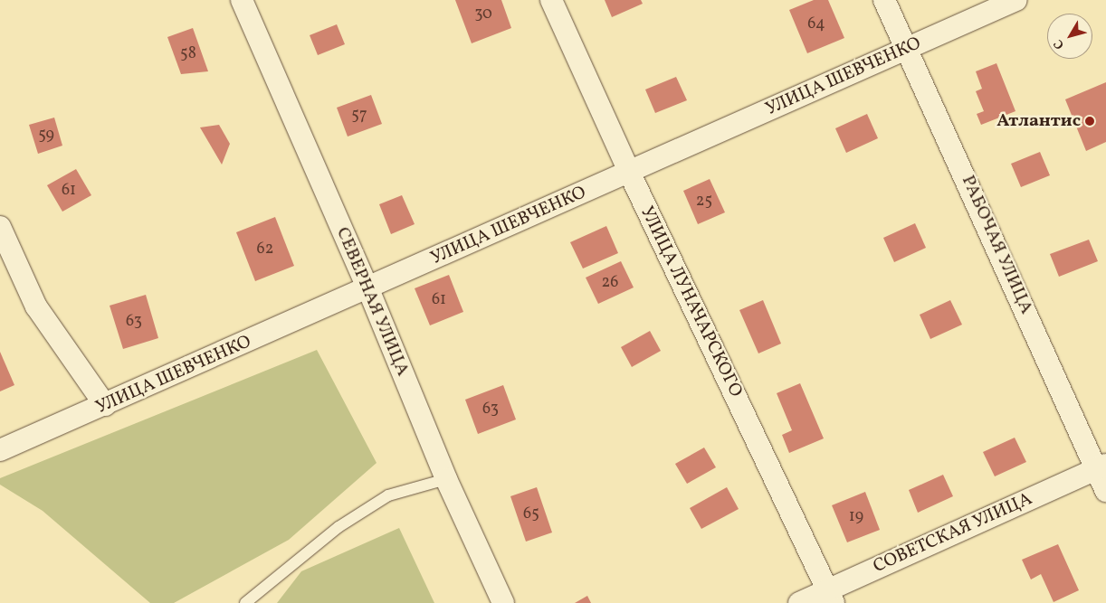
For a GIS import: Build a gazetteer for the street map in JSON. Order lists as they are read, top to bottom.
{
  "streets": {
    "street": [
      "УЛИЦА ШЕВЧЕНКО",
      "РАБОЧАЯ УЛИЦА",
      "СЕВЕРНАЯ УЛИЦА",
      "УЛИЦА ЛУНАЧАРСКОГО",
      "СОВЕТСКАЯ УЛИЦА"
    ]
  },
  "crossings": [
    ["УЛИЦА ШЕВЧЕНКО", "РАБОЧАЯ УЛИЦА"],
    ["УЛИЦА ШЕВЧЕНКО", "СЕВЕРНАЯ УЛИЦА"],
    ["УЛИЦА ШЕВЧЕНКО", "УЛИЦА ЛУНАЧАРСКОГО"],
    ["РАБОЧАЯ УЛИЦА", "СОВЕТСКАЯ УЛИЦА"],
    ["УЛИЦА ЛУНАЧАРСКОГО", "СОВЕТСКАЯ УЛИЦА"]
  ],
  "places": ["Атлантис"],
  "house_numbers": [
    "30",
    "64",
    "58",
    "57",
    "59",
    "61",
    "25",
    "62",
    "26",
    "61",
    "63",
    "63",
    "65",
    "19"
  ],
  "north": "bottom left"
}
